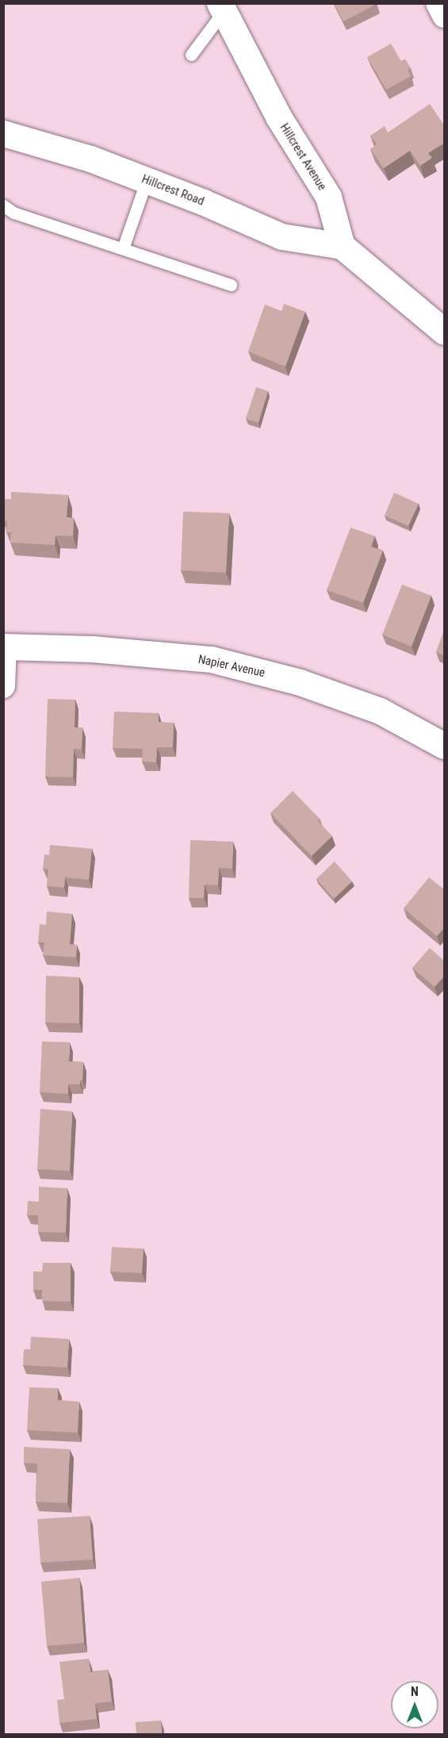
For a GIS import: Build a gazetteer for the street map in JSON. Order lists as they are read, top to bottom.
{
  "streets": {
    "street": ["Hillcrest Avenue", "Hillcrest Road", "Napier Avenue"]
  },
  "crossings": [
    ["Hillcrest Avenue", "Hillcrest Road"]
  ],
  "north": "top"
}
